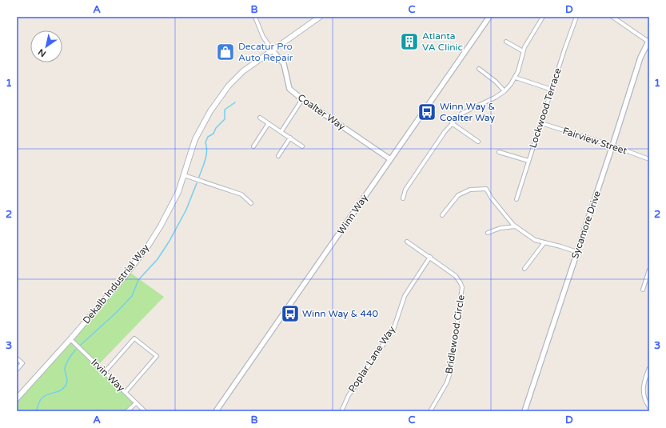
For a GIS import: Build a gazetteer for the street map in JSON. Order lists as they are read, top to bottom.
{
  "streets": {
    "main road": ["Dekalb Industrial Way"],
    "street": [
      "Lockwood Terrace",
      "Coalter Way",
      "Fairview Street",
      "Winn Way",
      "Sycamore Drive",
      "Bridlewood Circle",
      "Poplar Lane Way",
      "Irvin Way"
    ]
  },
  "crossings": [
    ["Lockwood Terrace", "Fairview Street"],
    ["Coalter Way", "Winn Way"],
    ["Coalter Way", "Dekalb Industrial Way"],
    ["Fairview Street", "Sycamore Drive"],
    ["Dekalb Industrial Way", "Irvin Way"],
    ["Bridlewood Circle", "Poplar Lane Way"]
  ],
  "places": {
    "building": ["Atlanta VA Clinic"],
    "shop": ["Decatur Pro Auto Repair"],
    "bus stop": ["Winn Way & Coalter Way", "Winn Way & 440"]
  },
  "north": "bottom left",
  "grid": {
    "columns": [
      "A",
      "B",
      "C",
      "D"
    ],
    "rows": ["1", "2", "3"]
  }
}
